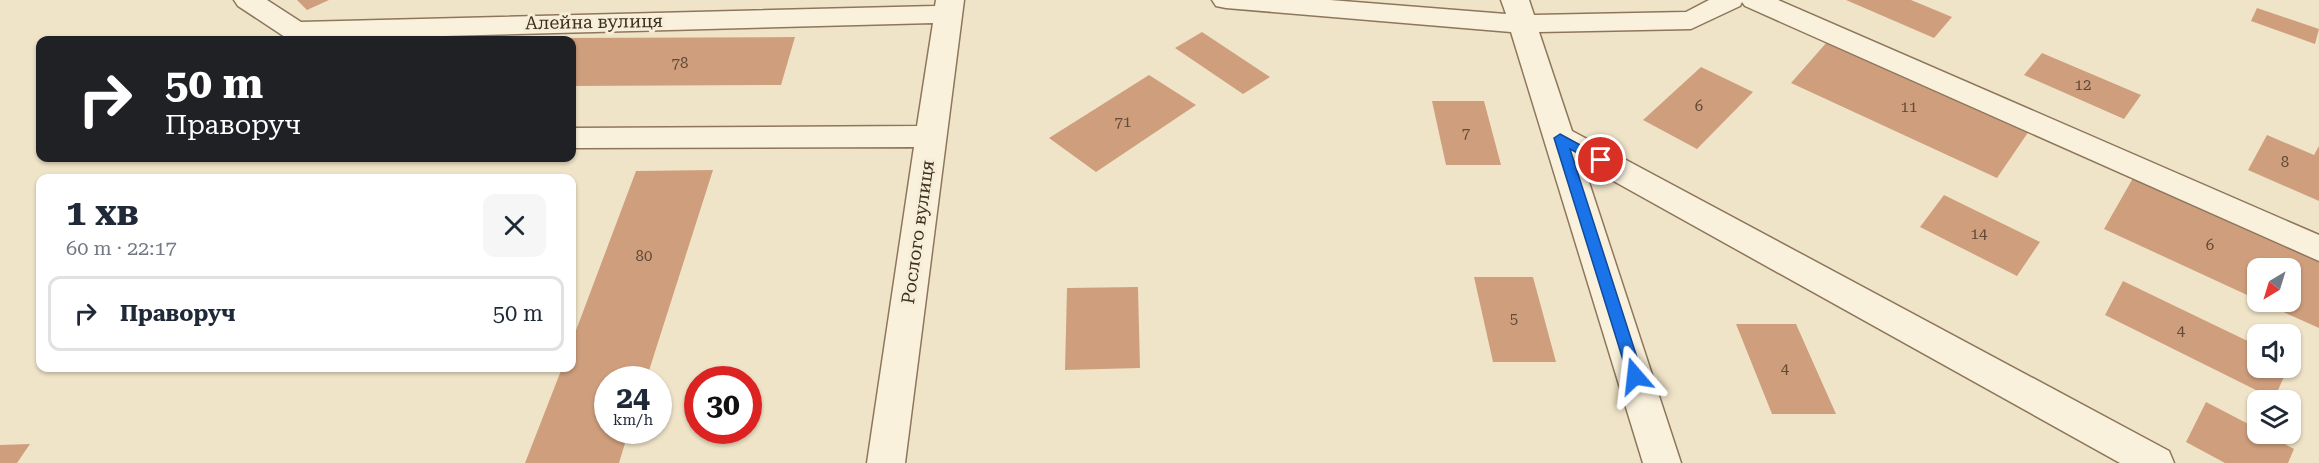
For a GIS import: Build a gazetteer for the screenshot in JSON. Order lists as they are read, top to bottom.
{
  "streets": {
    "street": ["Алейна вулиця", "Рослого вулиця"]
  },
  "crossings": [
    ["Алейна вулиця", "Рослого вулиця"]
  ],
  "house_numbers": [
    "78",
    "12",
    "6",
    "11",
    "71",
    "7",
    "8",
    "14",
    "6",
    "80",
    "5",
    "4",
    "4"
  ],
  "north": "bottom left",
  "page": {
    "turn": ["50 m", "Праворуч"],
    "heading": ["1 хв", "60 m · 22:17"],
    "list": [
      {
        "name": "Праворуч",
        "value": "50 m"
      }
    ],
    "speed": "24 km/h",
    "limit": "30"
  }
}
